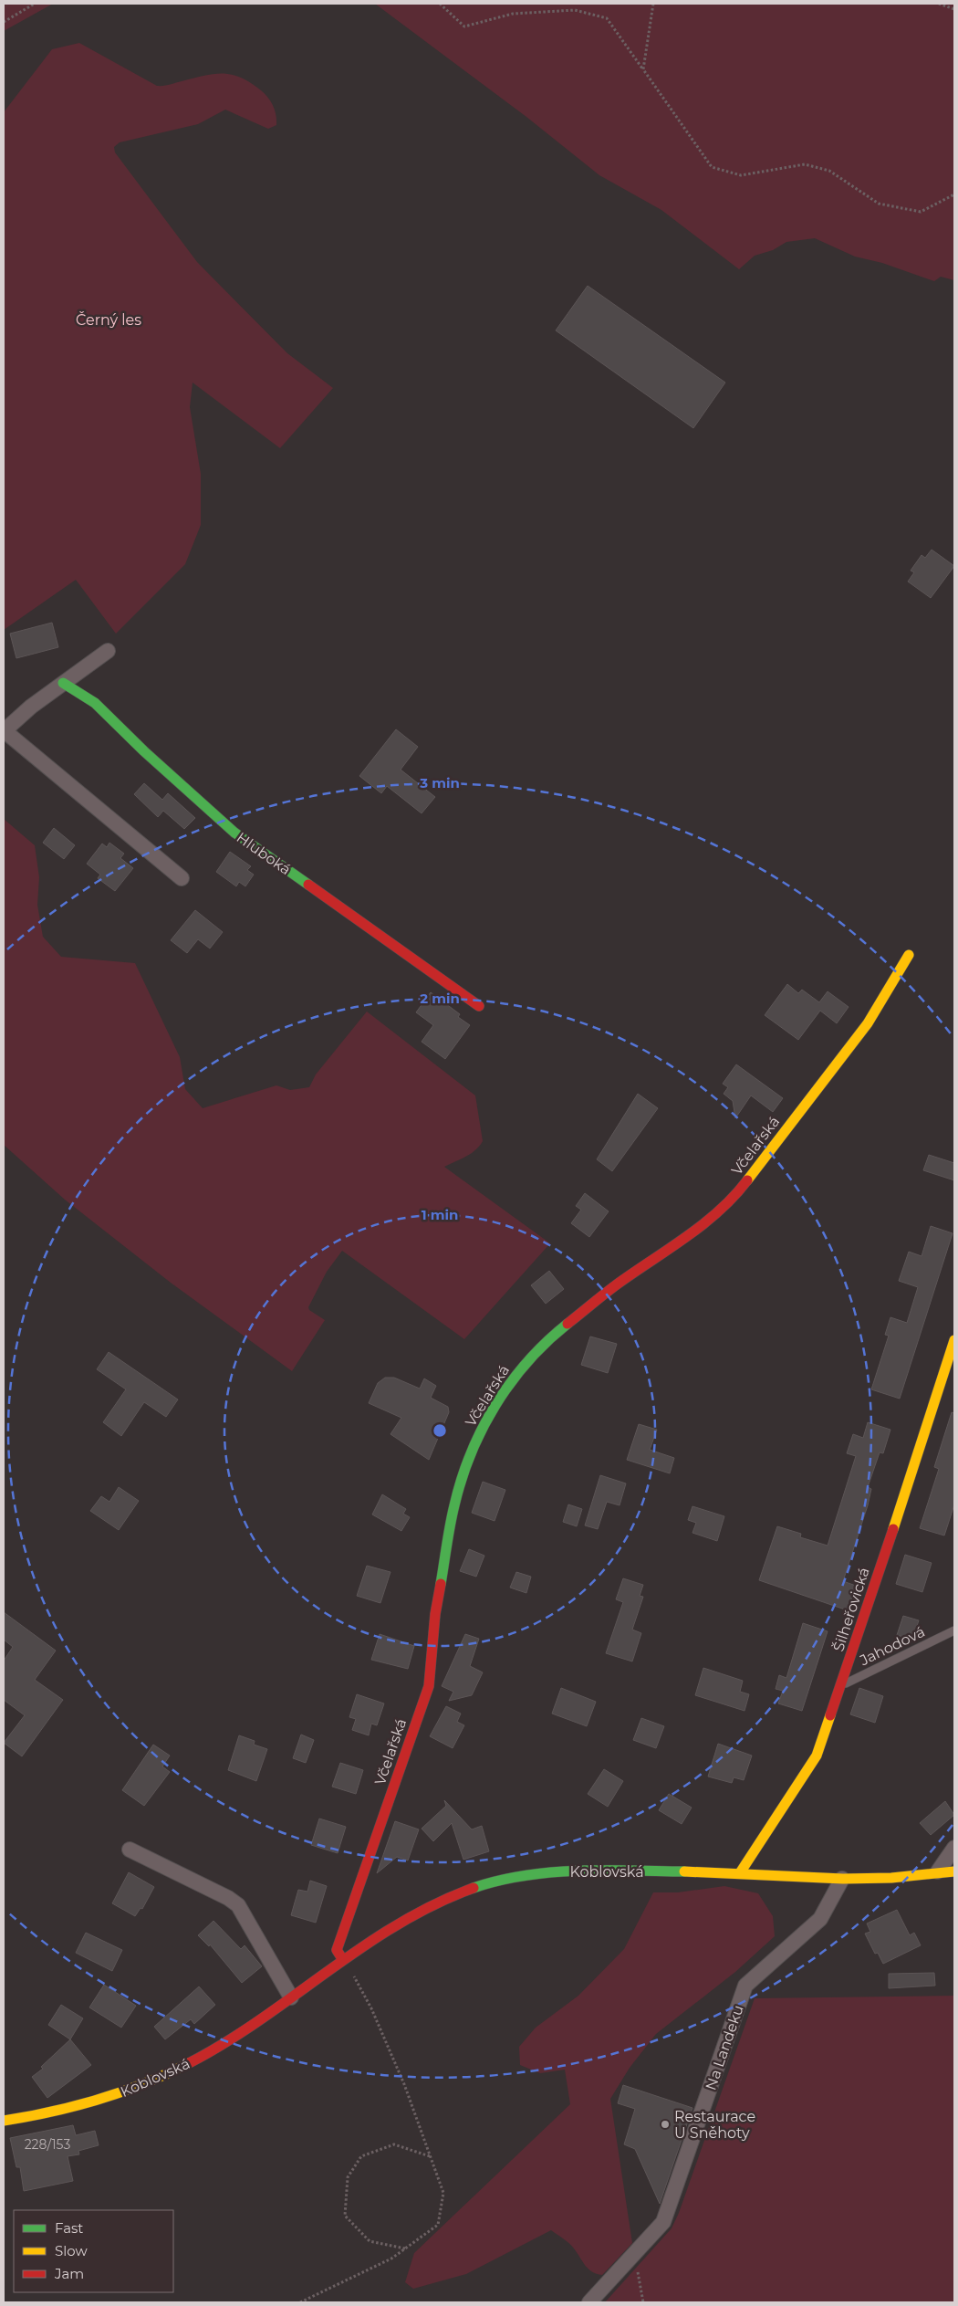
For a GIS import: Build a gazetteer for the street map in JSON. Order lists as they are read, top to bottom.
{
  "streets": {
    "street": [
      "Hluboká",
      "Včelařská",
      "Šilheřovická",
      "Koblovská",
      "Na Landeku"
    ],
    "lane": ["Jahodová"]
  },
  "crossings": [
    ["Včelařská", "Koblovská"],
    ["Šilheřovická", "Jahodová"],
    ["Šilheřovická", "Koblovská"],
    ["Koblovská", "Na Landeku"]
  ],
  "parks": ["Černý les"],
  "places": ["Restaurace U Sněhoty"],
  "house_numbers": ["228/153"],
  "legend": ["Fast", "Slow", "Jam"],
  "rings": ["3 min", "2 min", "1 min"]
}
